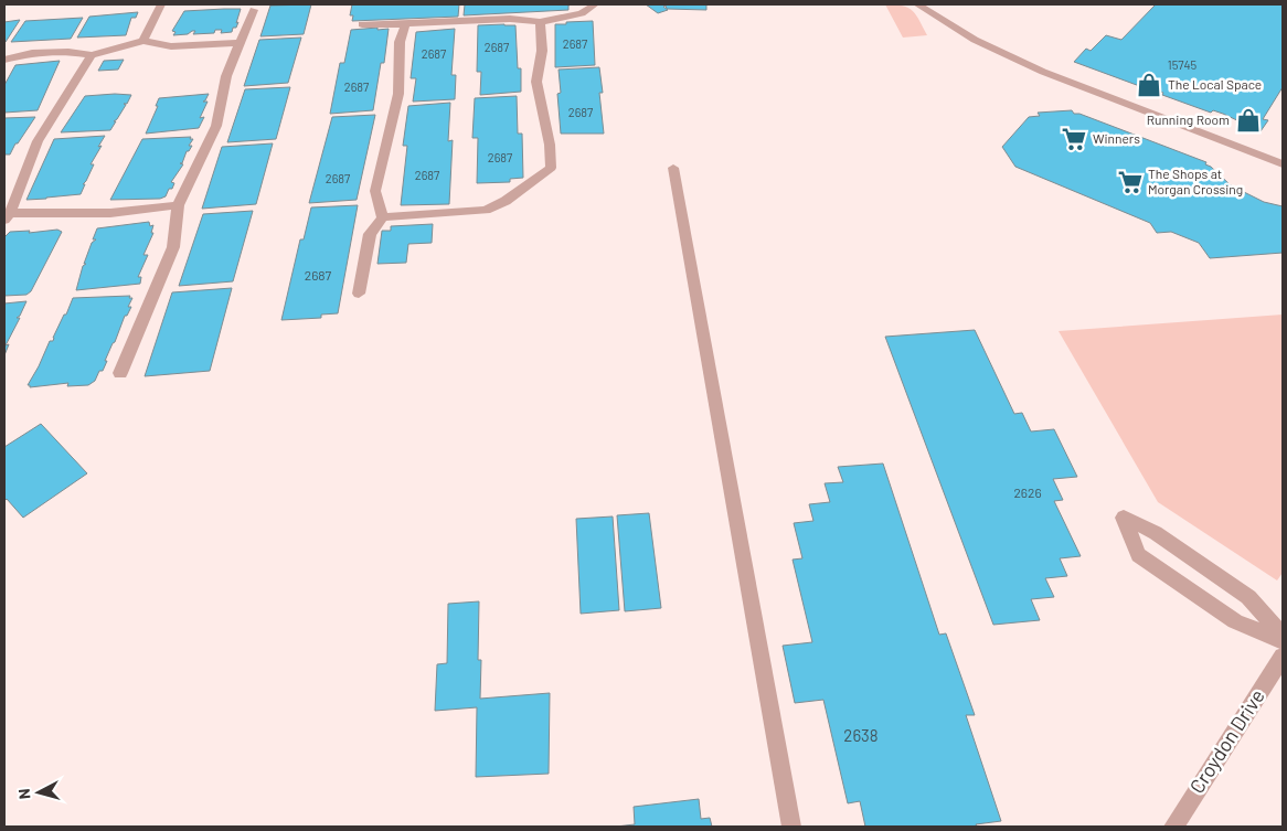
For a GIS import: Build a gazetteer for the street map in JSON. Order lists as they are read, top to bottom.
{
  "streets": {
    "street": ["Croydon Drive"]
  },
  "places": {
    "shop": ["The Local Space", "Running Room"],
    "supermarket": ["Winners", "The Shops at Morgan Crossing"]
  },
  "house_numbers": [
    "2687",
    "2687",
    "2687",
    "15745",
    "2687",
    "2687",
    "2687",
    "2687",
    "2687",
    "2687",
    "2626",
    "2638"
  ],
  "north": "left"
}
